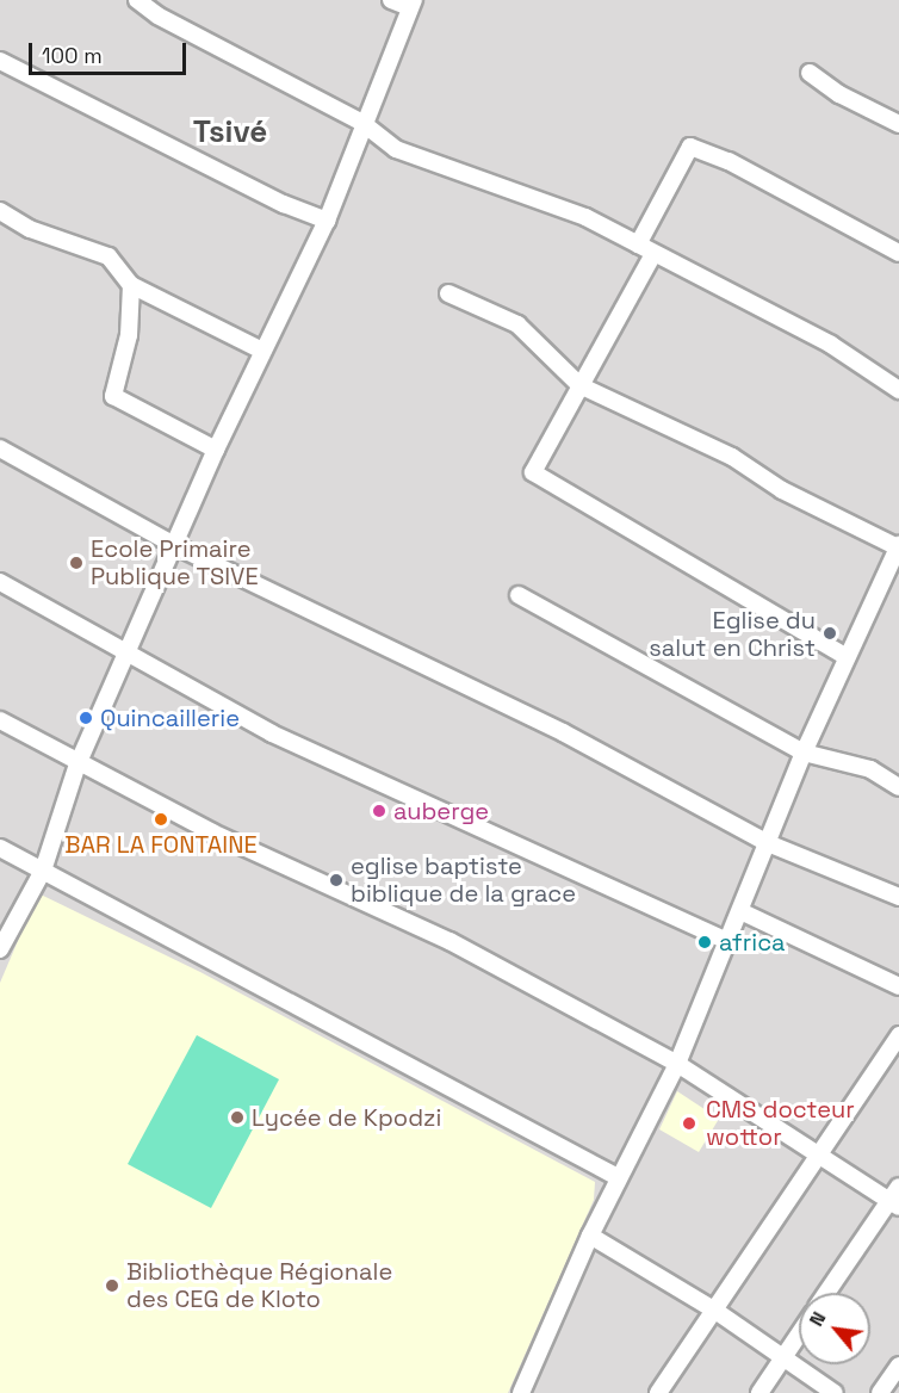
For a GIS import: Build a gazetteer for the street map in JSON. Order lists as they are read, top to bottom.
{
  "districts": ["Tsivé"],
  "places": [
    "Ecole Primaire Publique TSIVE",
    "Eglise du salut en Christ",
    "Quincaillerie",
    "auberge",
    "BAR LA FONTAINE",
    "eglise baptiste biblique de la grace",
    "africa",
    "Lycée de Kpodzi",
    "CMS docteur wottor",
    "Bibliothèque Régionale des CEG de Kloto"
  ],
  "scale_bar": "100 m",
  "north": "top left"
}
